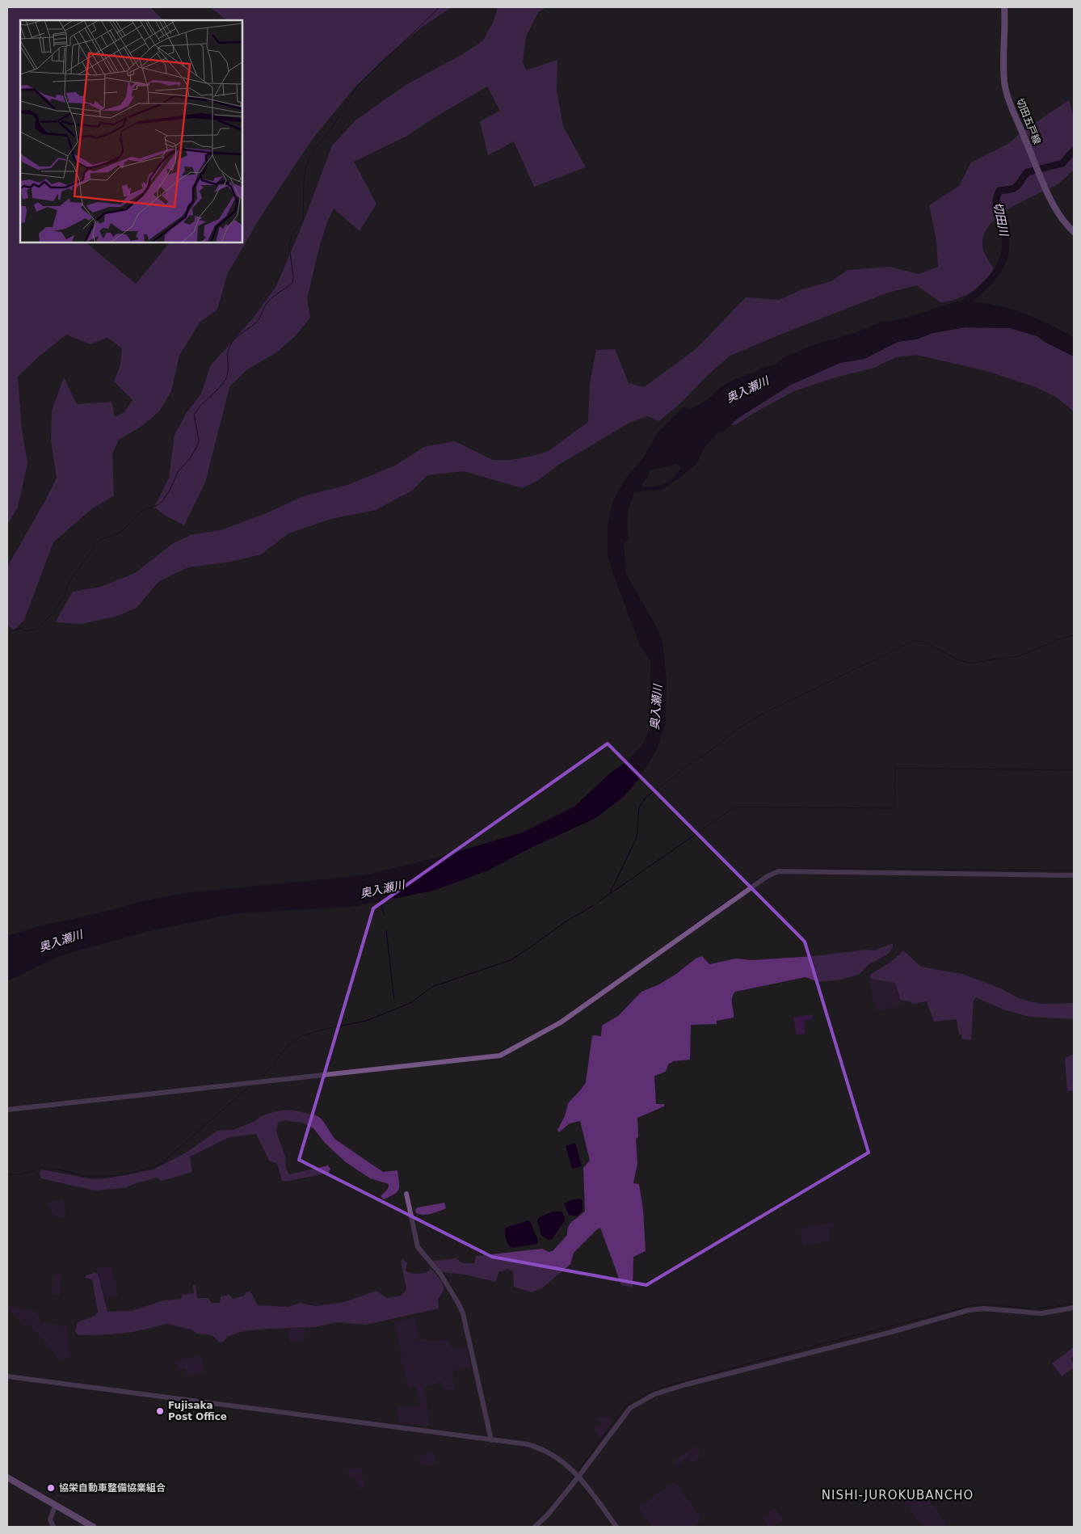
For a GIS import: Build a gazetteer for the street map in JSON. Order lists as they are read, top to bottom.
{
  "streets": {
    "main road": ["切田五戸線"]
  },
  "districts": ["NISHI-JUROKUBANCHO"],
  "water": ["切田川", "奥入瀬川"],
  "places": ["Fujisaka Post Office", "協栄自動車整備協業組合"]
}
